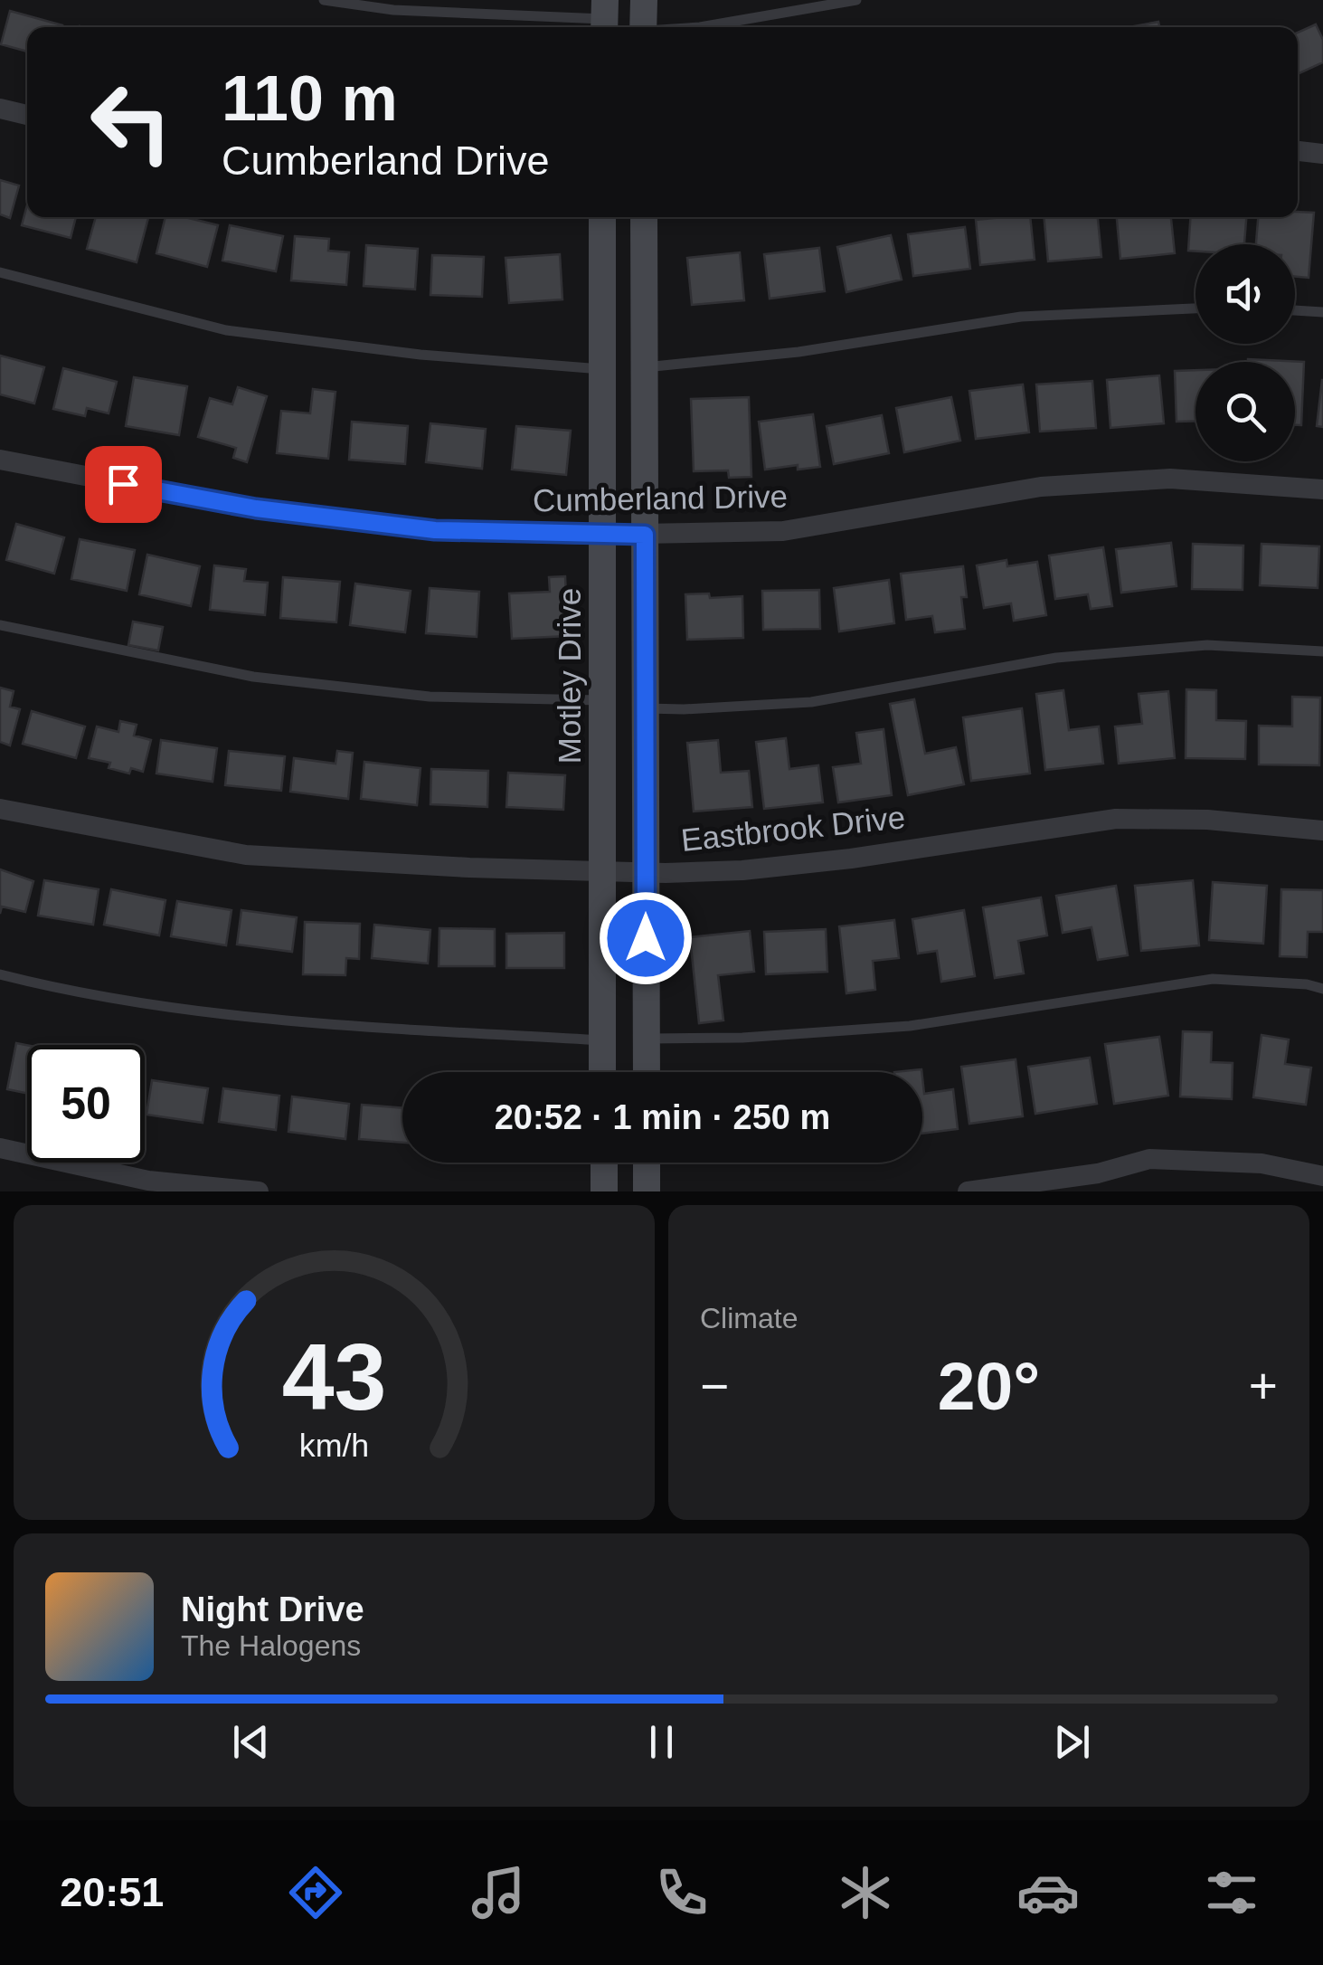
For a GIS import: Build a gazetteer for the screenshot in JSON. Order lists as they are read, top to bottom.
{
  "streets": {
    "main road": ["Motley Drive"],
    "street": ["Cumberland Drive", "Eastbrook Drive"]
  },
  "crossings": [
    ["Cumberland Drive", "Motley Drive"],
    ["Motley Drive", "Eastbrook Drive"]
  ],
  "page": {
    "turn": ["110 m", "Cumberland Drive"],
    "limit": "50",
    "trip": "20:52 · 1 min · 250 m",
    "tile": "Climate",
    "heat": ["−", "20°", "+"],
    "song": ["Night Drive", "The Halogens"],
    "tabs": "20:51",
    "gauge": ["43", "km/h"]
  }
}
